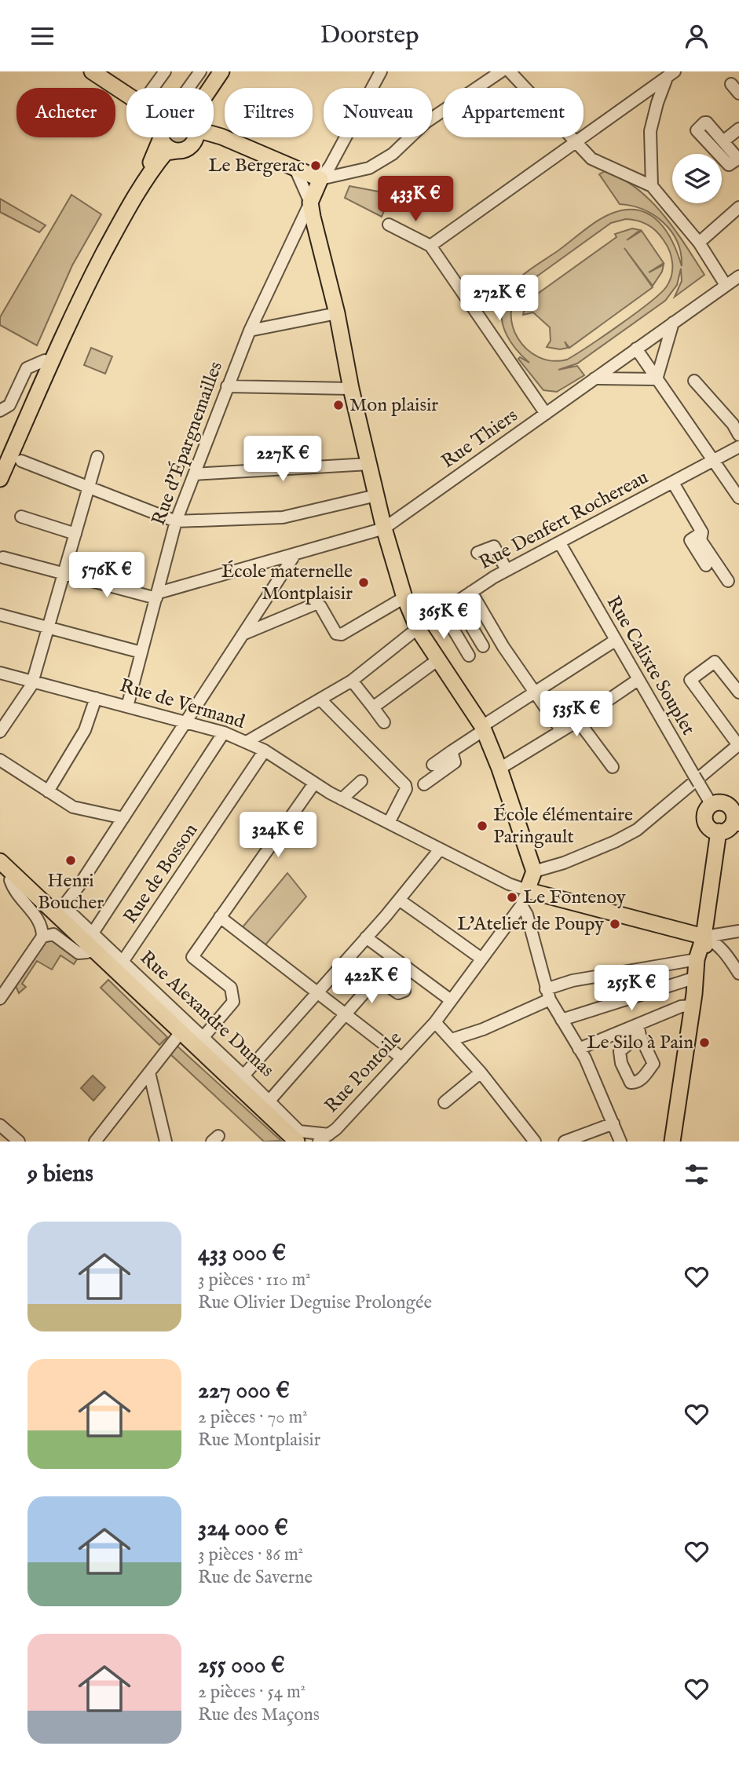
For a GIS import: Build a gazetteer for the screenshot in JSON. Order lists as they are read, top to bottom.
{
  "streets": {
    "main road": ["Rue Alexandre Dumas"],
    "street": [
      "Rue Thiers",
      "Rue d'Épargnemailles",
      "Rue Denfert Rochereau",
      "Rue Calixte Souplet",
      "Rue de Vermand",
      "Rue de Bosson",
      "Rue Pontoile"
    ]
  },
  "crossings": [
    ["Rue Thiers", "Rue d'Épargnemailles"],
    ["Rue d'Épargnemailles", "Rue de Vermand"],
    ["Rue Denfert Rochereau", "Rue Calixte Souplet"],
    ["Rue Denfert Rochereau", "Rue de Vermand"],
    ["Rue de Vermand", "Rue de Bosson"],
    ["Rue de Vermand", "Rue Pontoile"],
    ["Rue de Bosson", "Rue Alexandre Dumas"],
    ["Rue Alexandre Dumas", "Rue Pontoile"]
  ],
  "places": [
    "Le Bergerac",
    "Mon plaisir",
    "École maternelle Montplaisir",
    "École élémentaire Paringault",
    "Henri Boucher",
    "Le Fontenoy",
    "L'Atelier de Poupy",
    "Le Silo à Pain"
  ],
  "page": {
    "header": "Doorstep",
    "chip": [
      "Acheter",
      "Louer",
      "Filtres",
      "Nouveau",
      "Appartement"
    ],
    "price": [
      "433K €",
      "272K €",
      "227K €",
      "576K €",
      "365K €",
      "535K €",
      "324K €",
      "422K €",
      "255K €"
    ],
    "heading": "9 biens",
    "list": [
      {
        "name": "433 000 €",
        "note": "3 pièces · 110 m² · Rue Olivier Deguise Prolongée"
      },
      {
        "name": "227 000 €",
        "note": "2 pièces · 70 m² · Rue Montplaisir"
      },
      {
        "name": "324 000 €",
        "note": "3 pièces · 86 m² · Rue de Saverne"
      },
      {
        "name": "255 000 €",
        "note": "2 pièces · 54 m² · Rue des Maçons"
      }
    ]
  }
}
